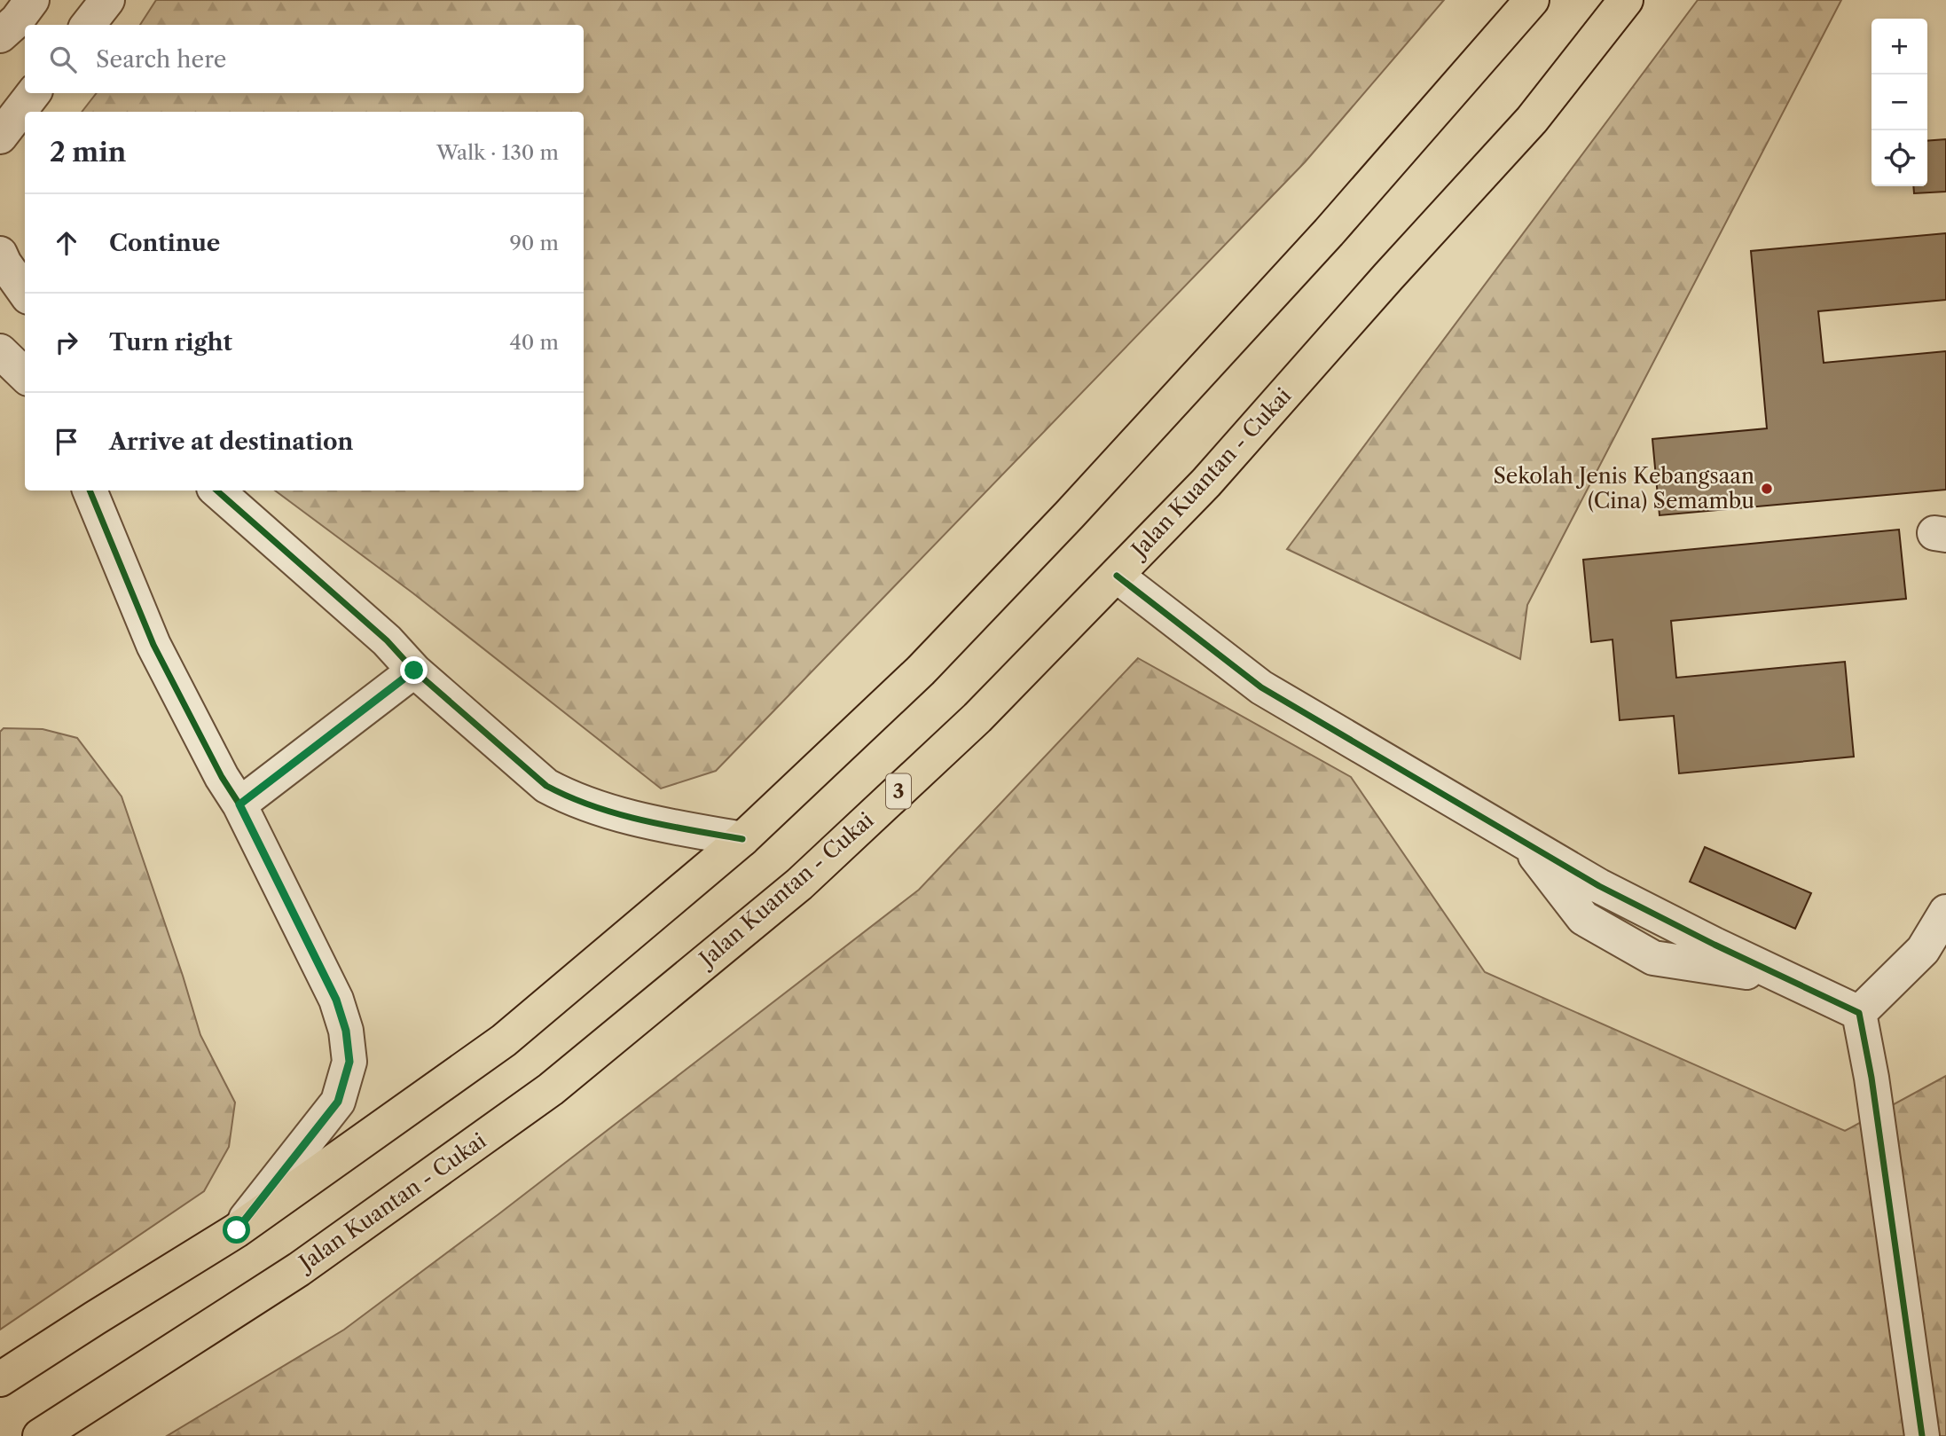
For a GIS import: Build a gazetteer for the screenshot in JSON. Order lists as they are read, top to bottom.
{
  "streets": {
    "highway": ["Jalan Kuantan - Cukai", "3"]
  },
  "places": ["Sekolah Jenis Kebangsaan (Cina) Semambu"],
  "page": {
    "map_buttons": ["+", "−"],
    "search": "Search here",
    "heading": ["2 min", "Walk · 130 m"],
    "list": [
      ["Continue", "90 m"],
      ["Turn right", "40 m"],
      "Arrive at destination"
    ]
  }
}
